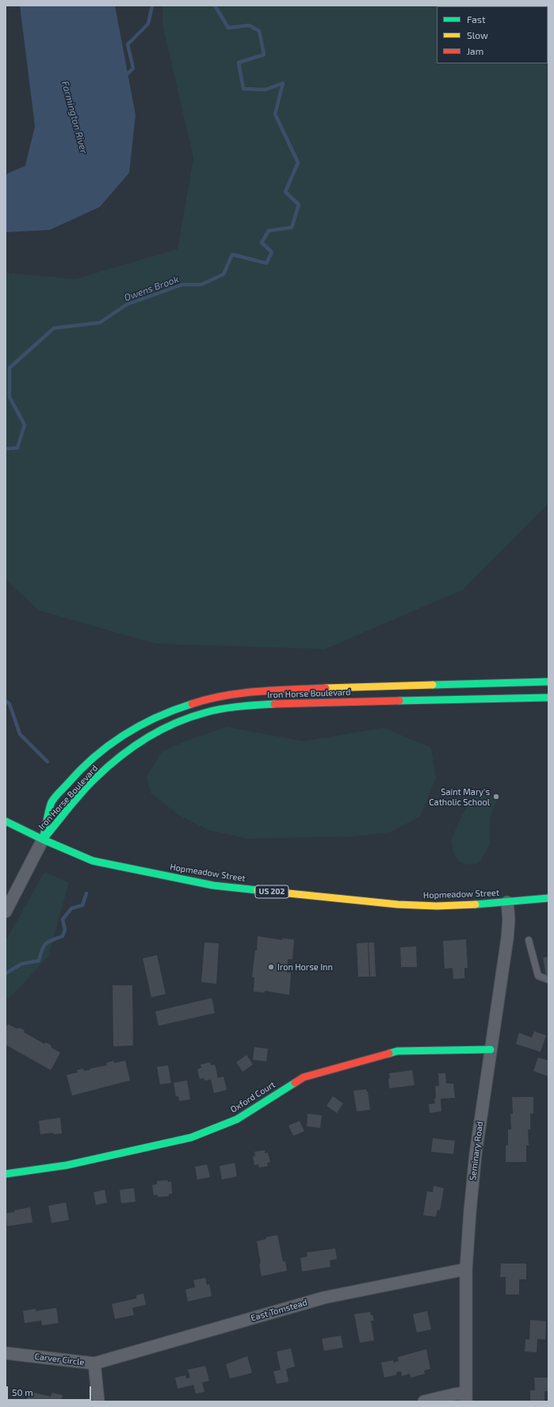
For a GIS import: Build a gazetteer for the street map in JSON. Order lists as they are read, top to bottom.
{
  "streets": {
    "main road": [
      "Iron Horse Boulevard",
      "Hopmeadow Street",
      "US 202",
      "Oxford Court"
    ],
    "street": ["Seminary Road", "East Tomstead", "Carver Circle"]
  },
  "crossings": [
    ["Iron Horse Boulevard", "Hopmeadow Street"],
    ["Hopmeadow Street", "Seminary Road"],
    ["Oxford Court", "Seminary Road"],
    ["Seminary Road", "East Tomstead"],
    ["East Tomstead", "Carver Circle"]
  ],
  "water": ["Farmington River", "Owens Brook"],
  "places": ["Saint Mary's Catholic School", "Iron Horse Inn"],
  "legend": ["Fast", "Slow", "Jam"],
  "scale_bar": "50 m"
}
